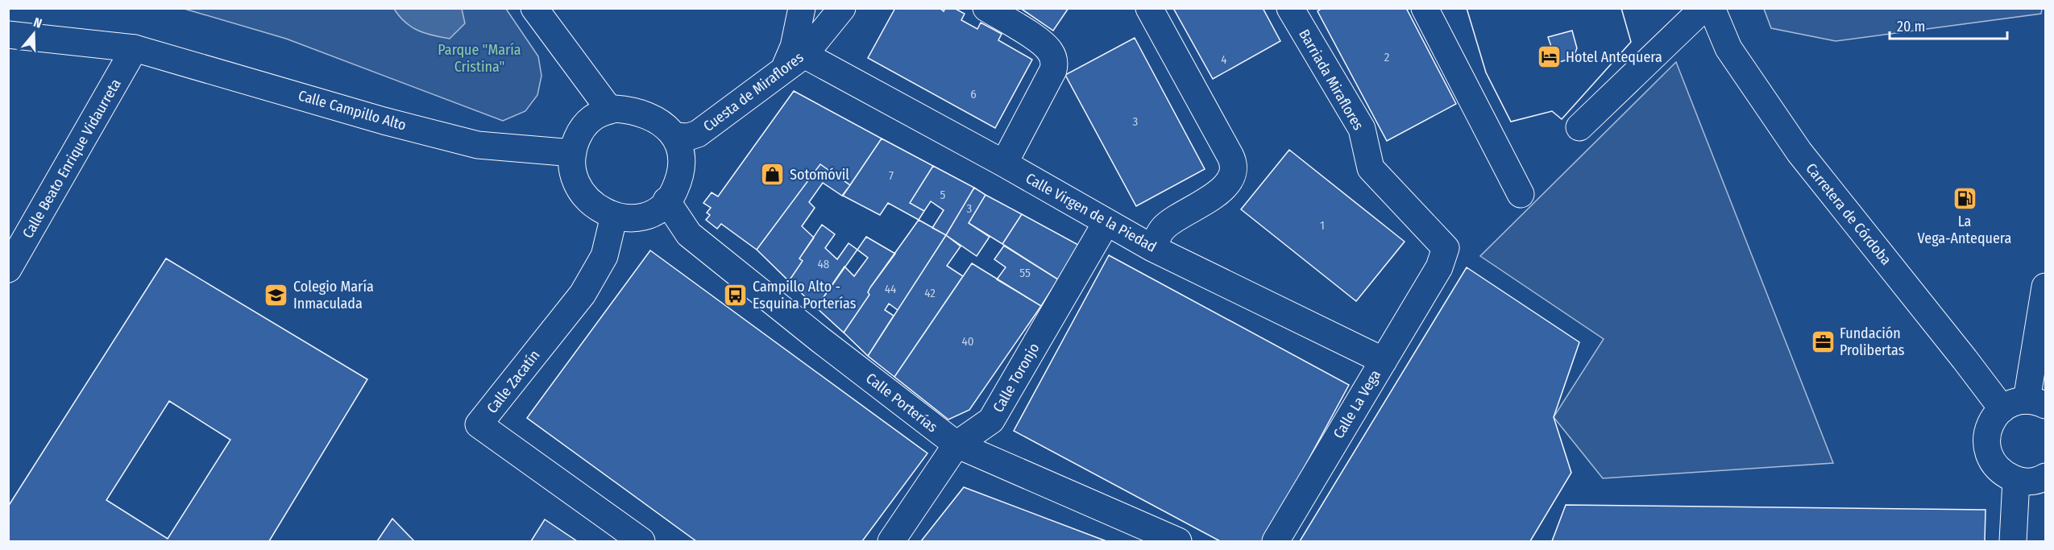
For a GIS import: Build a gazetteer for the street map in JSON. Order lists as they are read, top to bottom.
{
  "streets": {
    "street": [
      "Barriada Miraflores",
      "Cuesta de Miraflores",
      "Calle Campillo Alto",
      "Calle Beato Enrique Vidaurreta",
      "Calle Virgen de la Piedad",
      "Carretera de Córdoba",
      "Calle Toronjo",
      "Calle Zacatín",
      "Calle Porterías",
      "Calle La Vega"
    ]
  },
  "crossings": [
    ["Barriada Miraflores", "Calle La Vega"],
    ["Cuesta de Miraflores", "Calle Campillo Alto"],
    ["Cuesta de Miraflores", "Calle Virgen de la Piedad"],
    ["Cuesta de Miraflores", "Calle Zacatín"],
    ["Cuesta de Miraflores", "Calle Porterías"],
    ["Calle Campillo Alto", "Calle Beato Enrique Vidaurreta"],
    ["Calle Campillo Alto", "Calle Zacatín"],
    ["Calle Campillo Alto", "Calle Porterías"],
    ["Calle Virgen de la Piedad", "Calle Toronjo"],
    ["Calle Virgen de la Piedad", "Calle La Vega"],
    ["Calle Toronjo", "Calle Porterías"],
    ["Calle Zacatín", "Calle Porterías"]
  ],
  "parks": ["Parque \"María Cristina\""],
  "places": {
    "hotel": ["Hotel Antequera"],
    "shop": ["Sotomóvil"],
    "fuel station": ["La Vega-Antequera"],
    "school or university": ["Colegio María Inmaculada"],
    "bus stop": ["Campillo Alto - Esquina Porterías"],
    "office": ["Fundación Prolibertas"]
  },
  "house_numbers": [
    "2",
    "4",
    "6",
    "3",
    "7",
    "5",
    "3",
    "1",
    "48",
    "55",
    "44",
    "42",
    "40"
  ],
  "scale_bar": "20 m",
  "north": "top"
}
